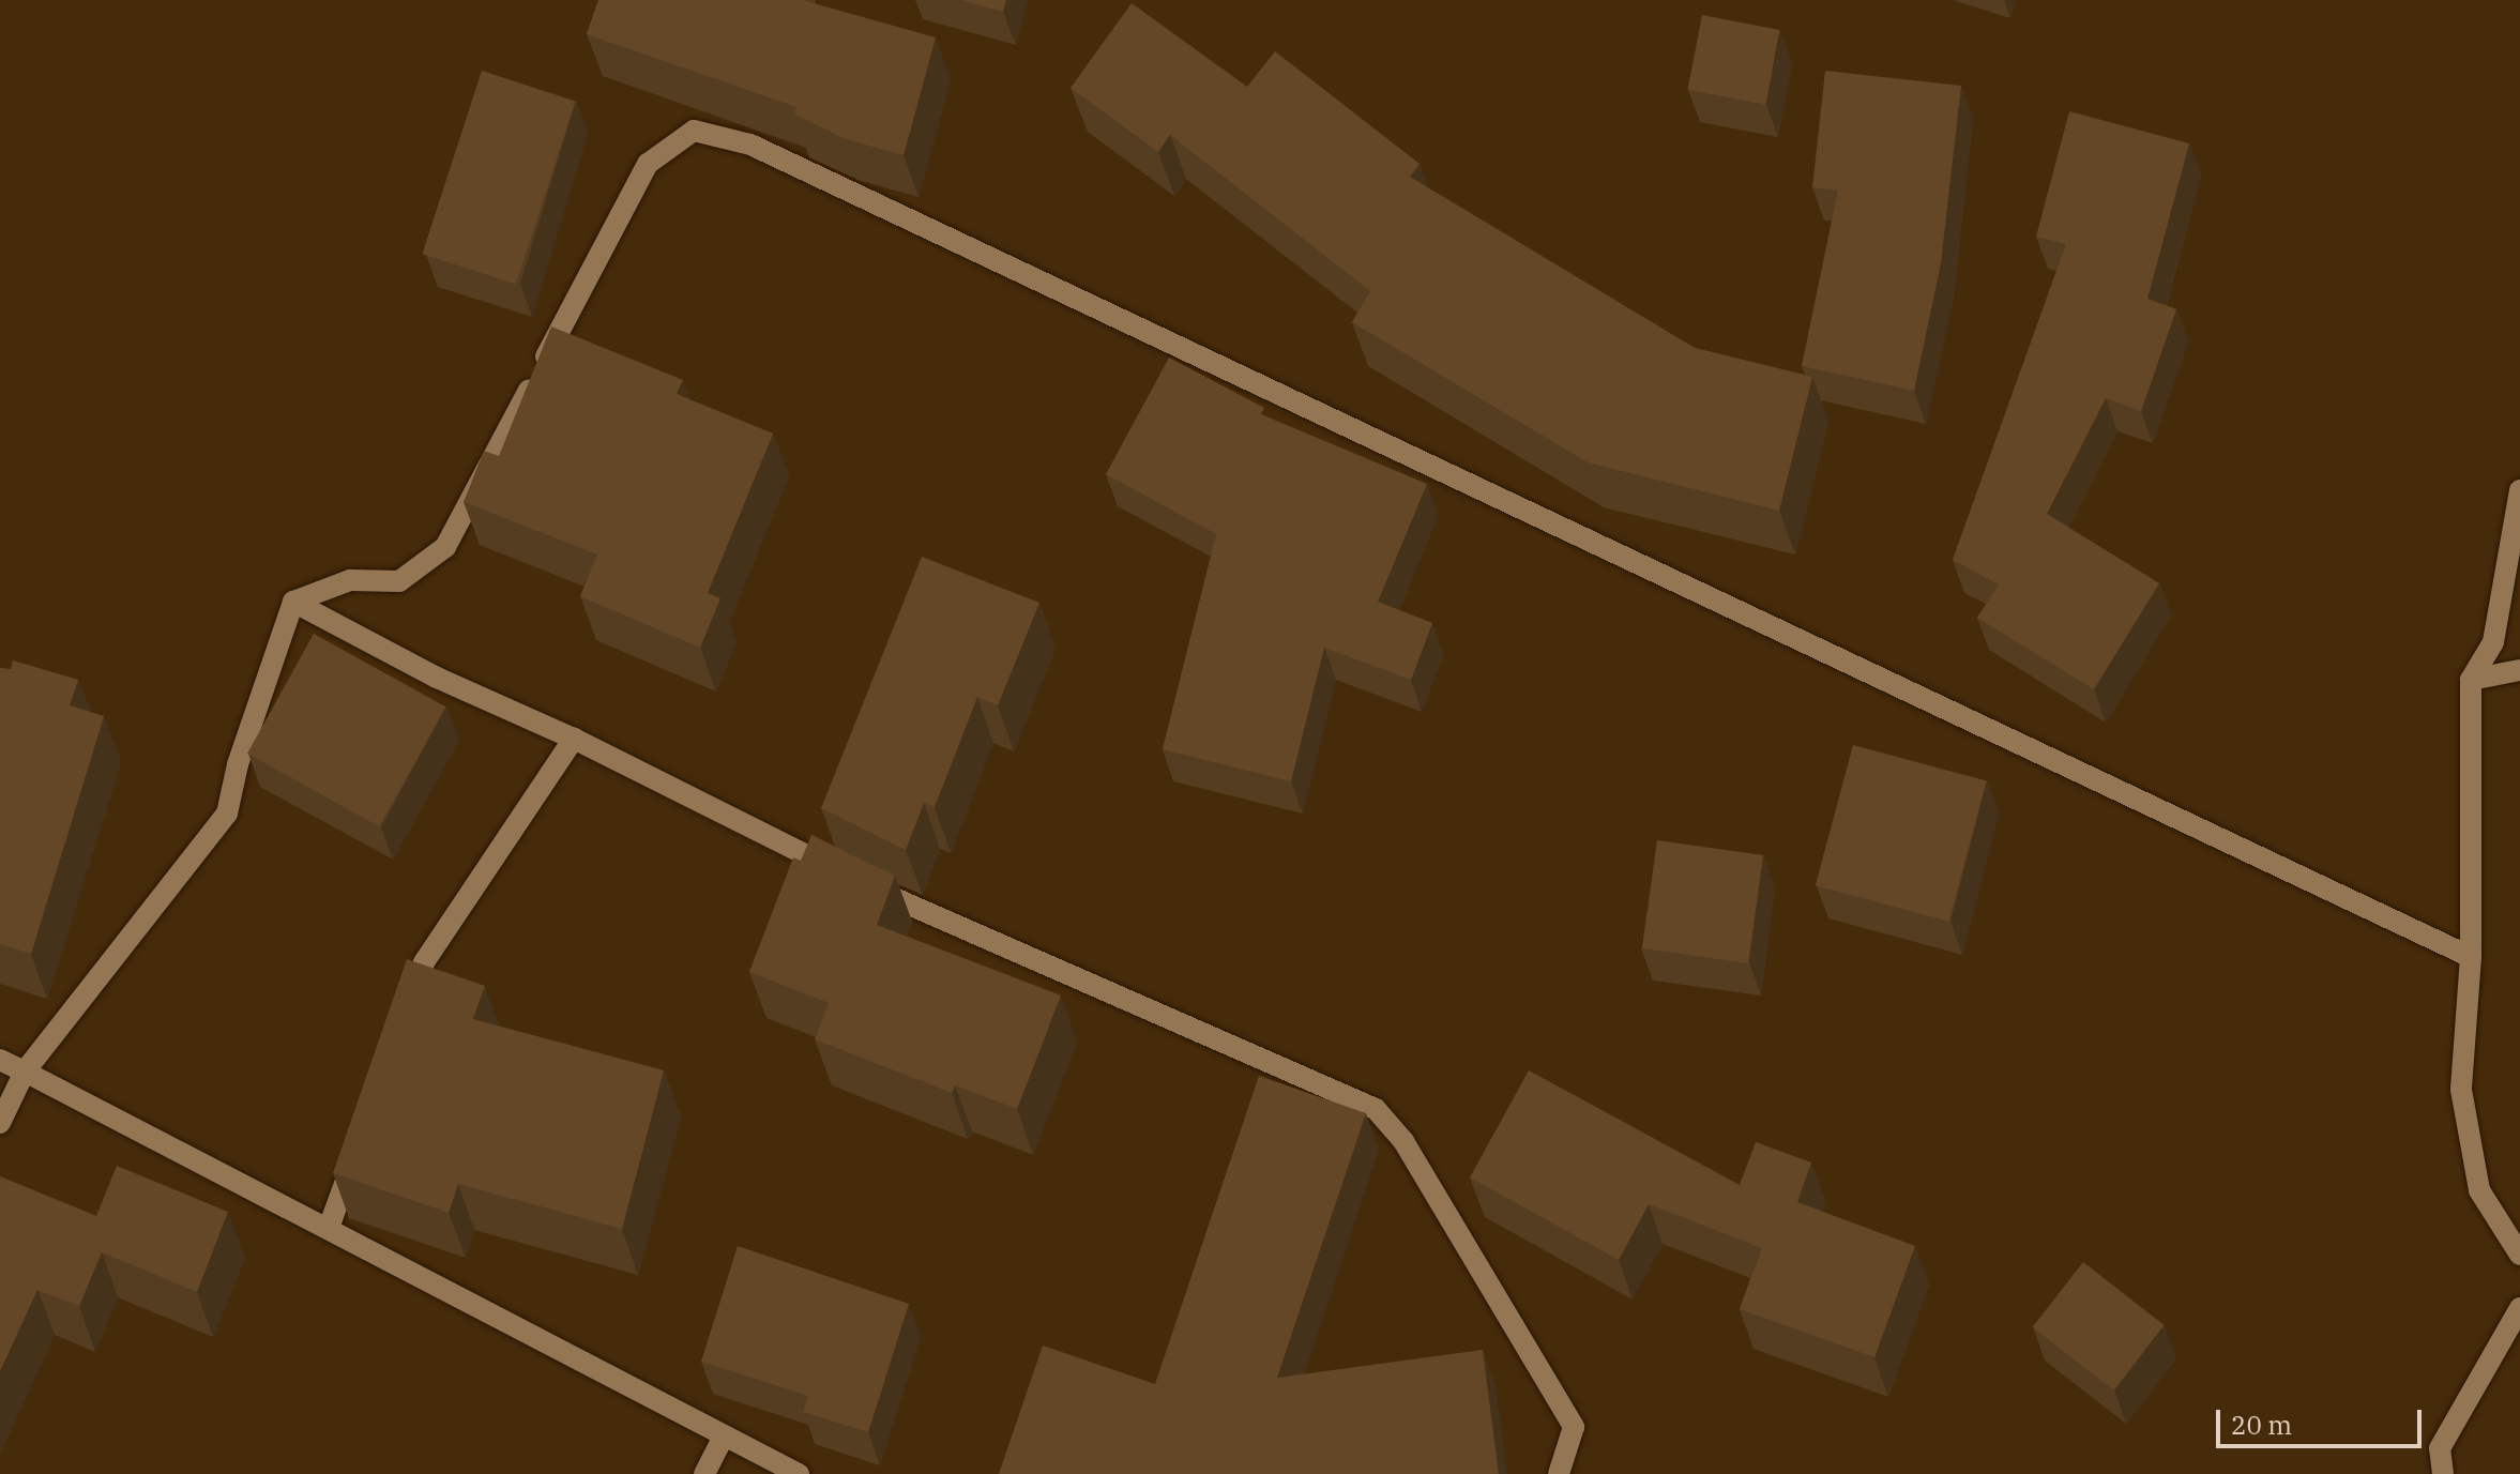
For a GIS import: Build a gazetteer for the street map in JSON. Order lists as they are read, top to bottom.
{
  "scale_bar": "20 m"
}
